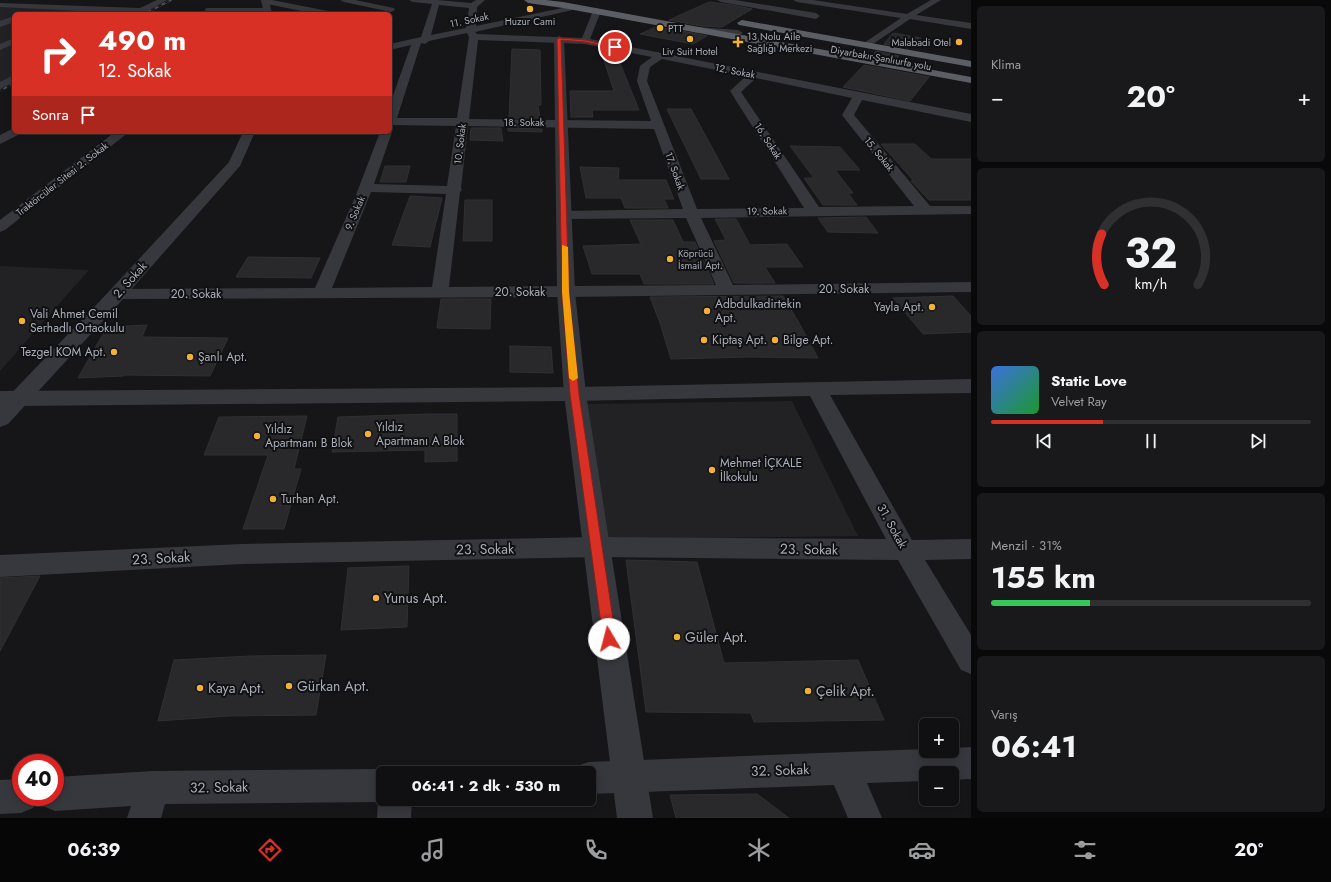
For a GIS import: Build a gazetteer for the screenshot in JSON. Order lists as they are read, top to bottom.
{
  "streets": {
    "highway": ["Diyarbakır-Şanlıurfa yolu"],
    "street": [
      "11. Sokak",
      "12. Sokak",
      "18. Sokak",
      "16. Sokak",
      "10. Sokak",
      "15. Sokak",
      "17. Sokak",
      "Traktörcüler Sitesi 2. Sokak",
      "19. Sokak",
      "9. Sokak",
      "2. Sokak",
      "20. Sokak",
      "31. Sokak",
      "23. Sokak",
      "32. Sokak"
    ]
  },
  "crossings": [
    ["11. Sokak", "12. Sokak"],
    ["11. Sokak", "10. Sokak"],
    ["12. Sokak", "16. Sokak"],
    ["12. Sokak", "10. Sokak"],
    ["12. Sokak", "15. Sokak"],
    ["12. Sokak", "17. Sokak"],
    ["18. Sokak", "10. Sokak"],
    ["18. Sokak", "17. Sokak"],
    ["16. Sokak", "19. Sokak"],
    ["10. Sokak", "20. Sokak"],
    ["15. Sokak", "19. Sokak"],
    ["17. Sokak", "19. Sokak"],
    ["17. Sokak", "20. Sokak"],
    ["9. Sokak", "20. Sokak"],
    ["2. Sokak", "20. Sokak"],
    ["31. Sokak", "23. Sokak"]
  ],
  "places": {
    "other": [
      "Huzur Cami",
      "PTT",
      "Liv Suit Hotel",
      "Malabadi Otel",
      "Köprücü İsmail Apt.",
      "Yayla Apt.",
      "Adbdulkadirtekin Apt.",
      "Vali Ahmet Cemil Serhadlı Ortaokulu",
      "Kiptaş Apt.",
      "Bilge Apt.",
      "Tezgel KOM Apt.",
      "Şanlı Apt.",
      "Yıldız Apartmanı A Blok",
      "Yıldız Apartmanı B Blok",
      "Mehmet İÇKALE İlkokulu",
      "Turhan Apt.",
      "Yunus Apt.",
      "Güler Apt.",
      "Gürkan Apt.",
      "Kaya Apt.",
      "Çelik Apt."
    ],
    "health": ["13 Nolu Aile Sağlığı Merkezi"]
  },
  "page": {
    "tile": [
      "Klima",
      ["Menzil · 31%", "155 km"],
      ["Varış", "06:41"]
    ],
    "turn": ["490 m", "12. Sokak"],
    "heat": ["−", "20°", "+"],
    "then": "Sonra",
    "song": ["Static Love", "Velvet Ray"],
    "map_buttons": ["+", "−"],
    "limit": "40",
    "trip": "06:41 · 2 dk · 530 m",
    "tabs": ["06:39", "20°"],
    "gauge": ["32", "km/h"]
  }
}
